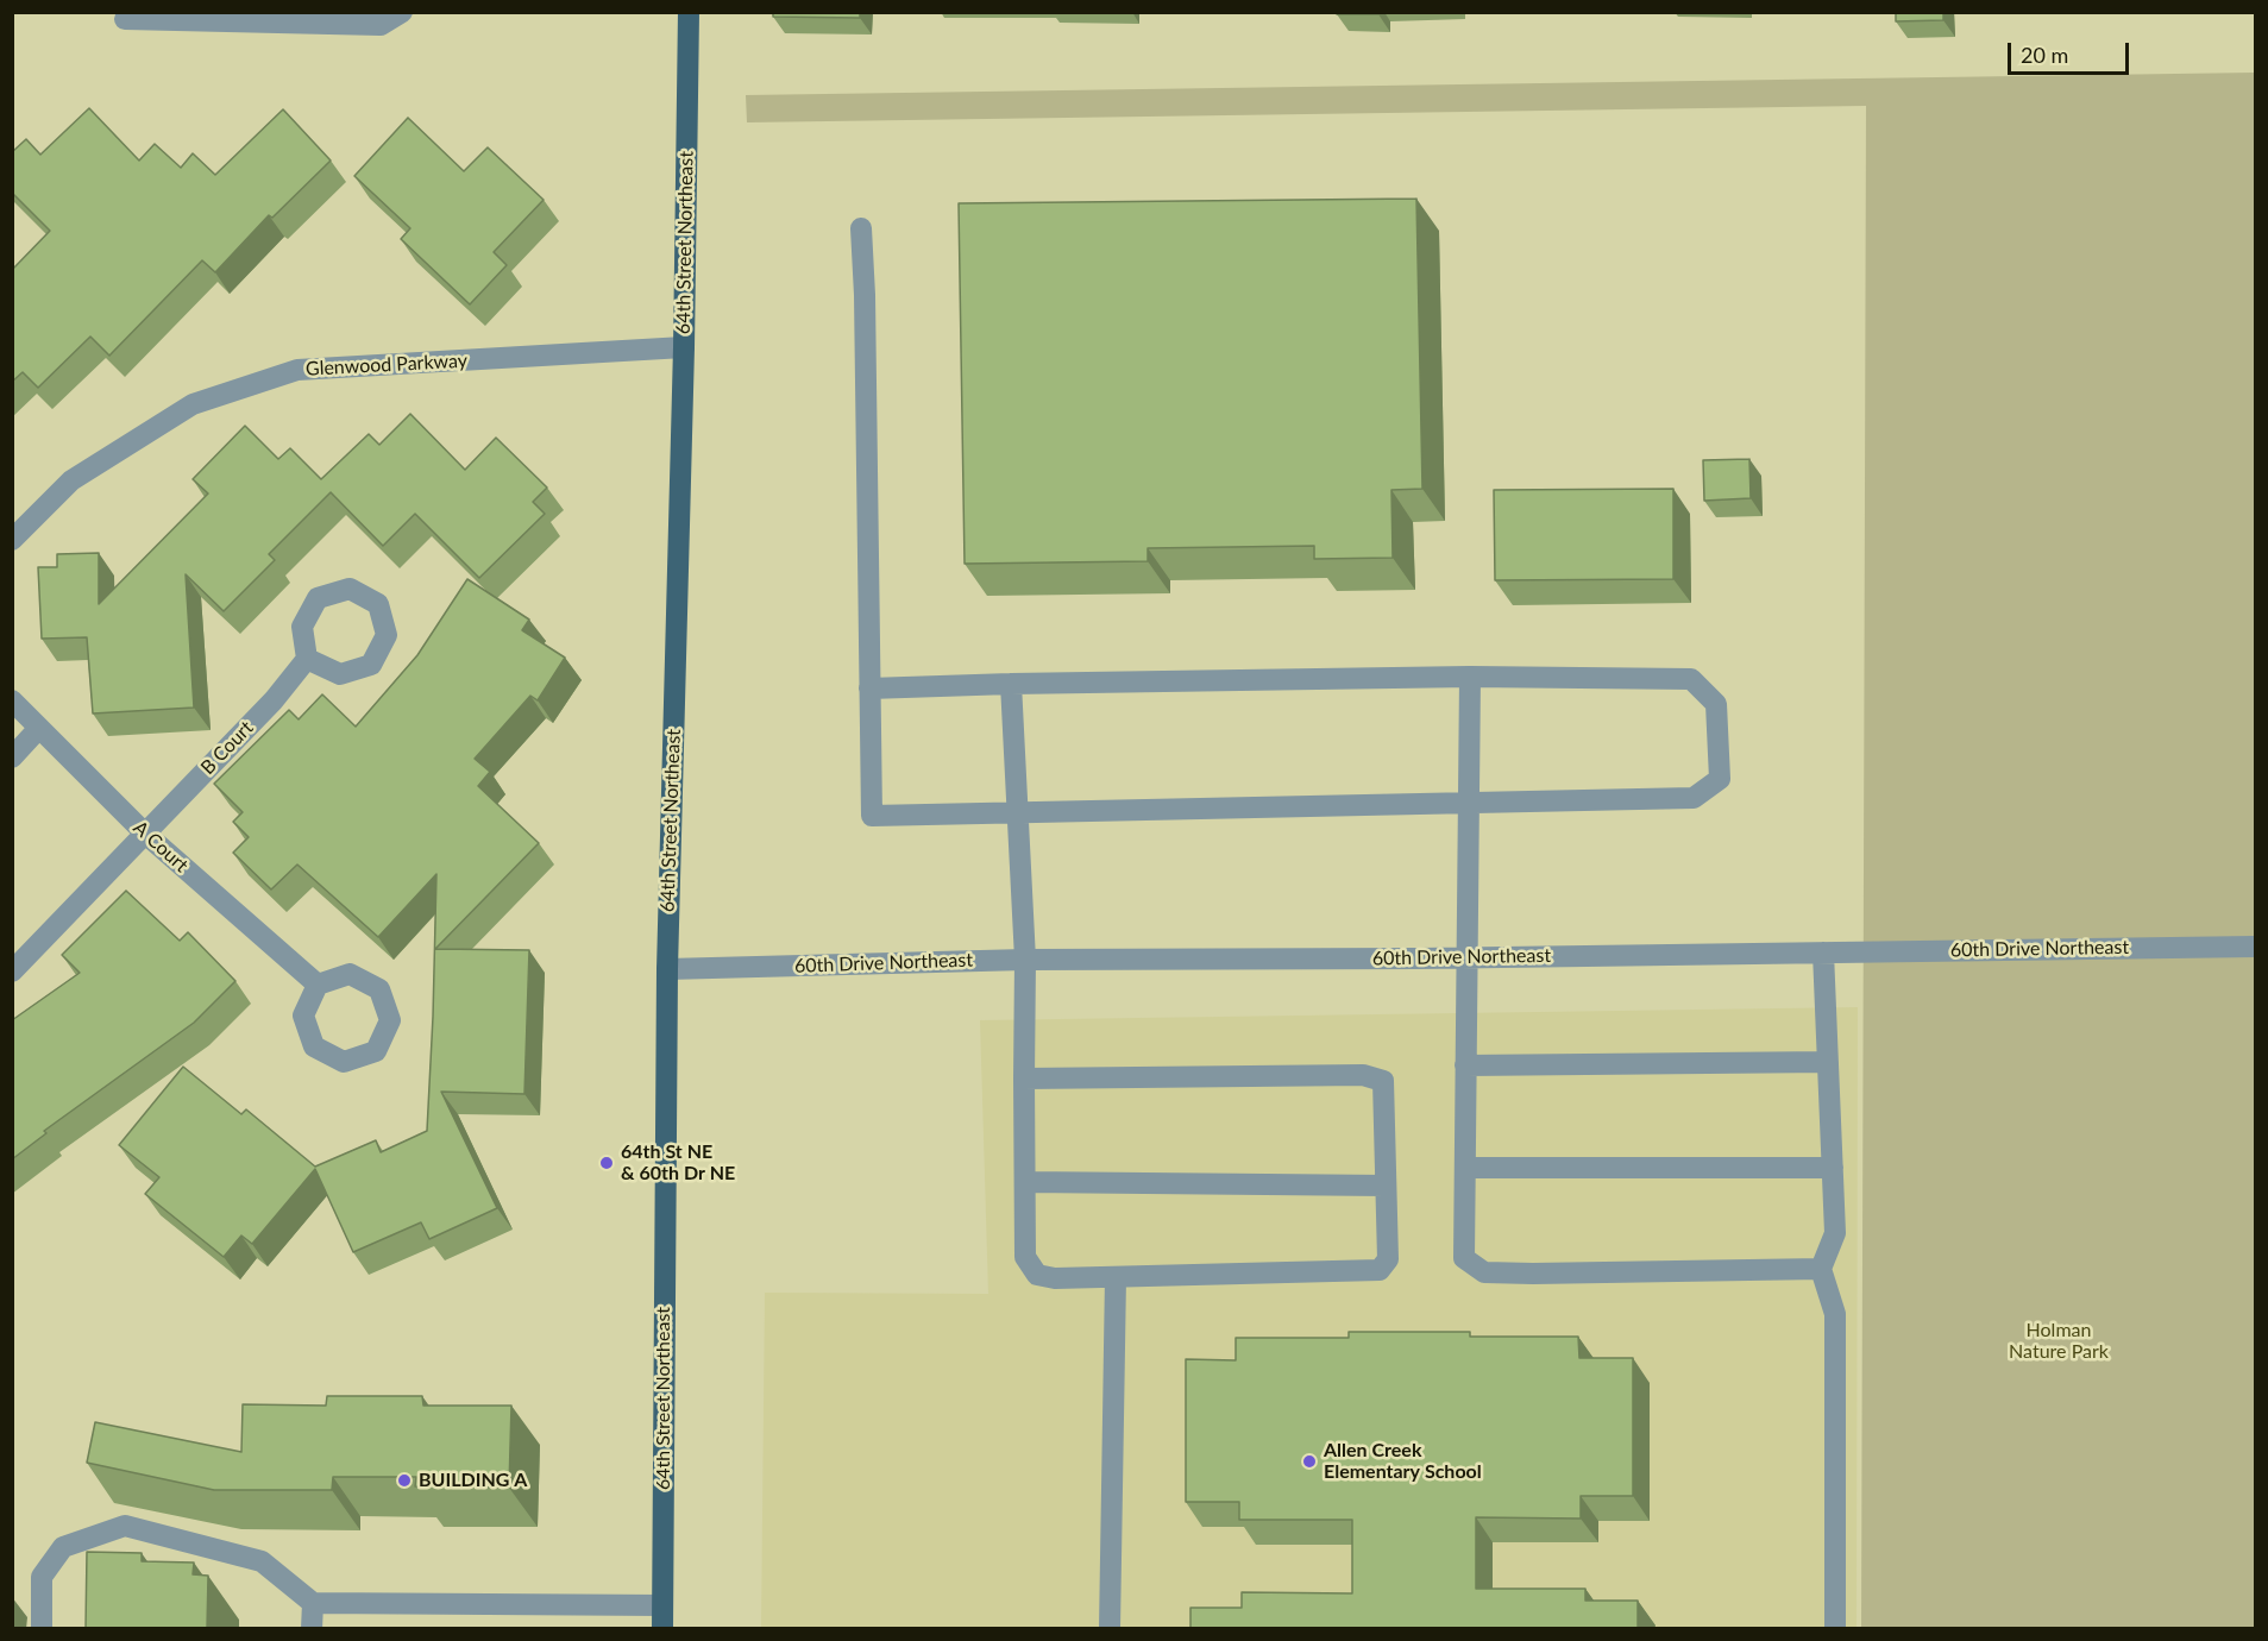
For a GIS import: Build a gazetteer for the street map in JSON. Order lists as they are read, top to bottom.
{
  "streets": {
    "main road": ["64th Street Northeast"],
    "street": [
      "Glenwood Parkway",
      "B Court",
      "A Court",
      "60th Drive Northeast"
    ]
  },
  "crossings": [
    ["64th Street Northeast", "Glenwood Parkway"],
    ["64th Street Northeast", "60th Drive Northeast"],
    ["B Court", "A Court"]
  ],
  "parks": ["Holman Nature Park"],
  "places": ["64th St NE & 60th Dr NE", "Allen Creek Elementary School", "BUILDING A"],
  "scale_bar": "20 m"
}
